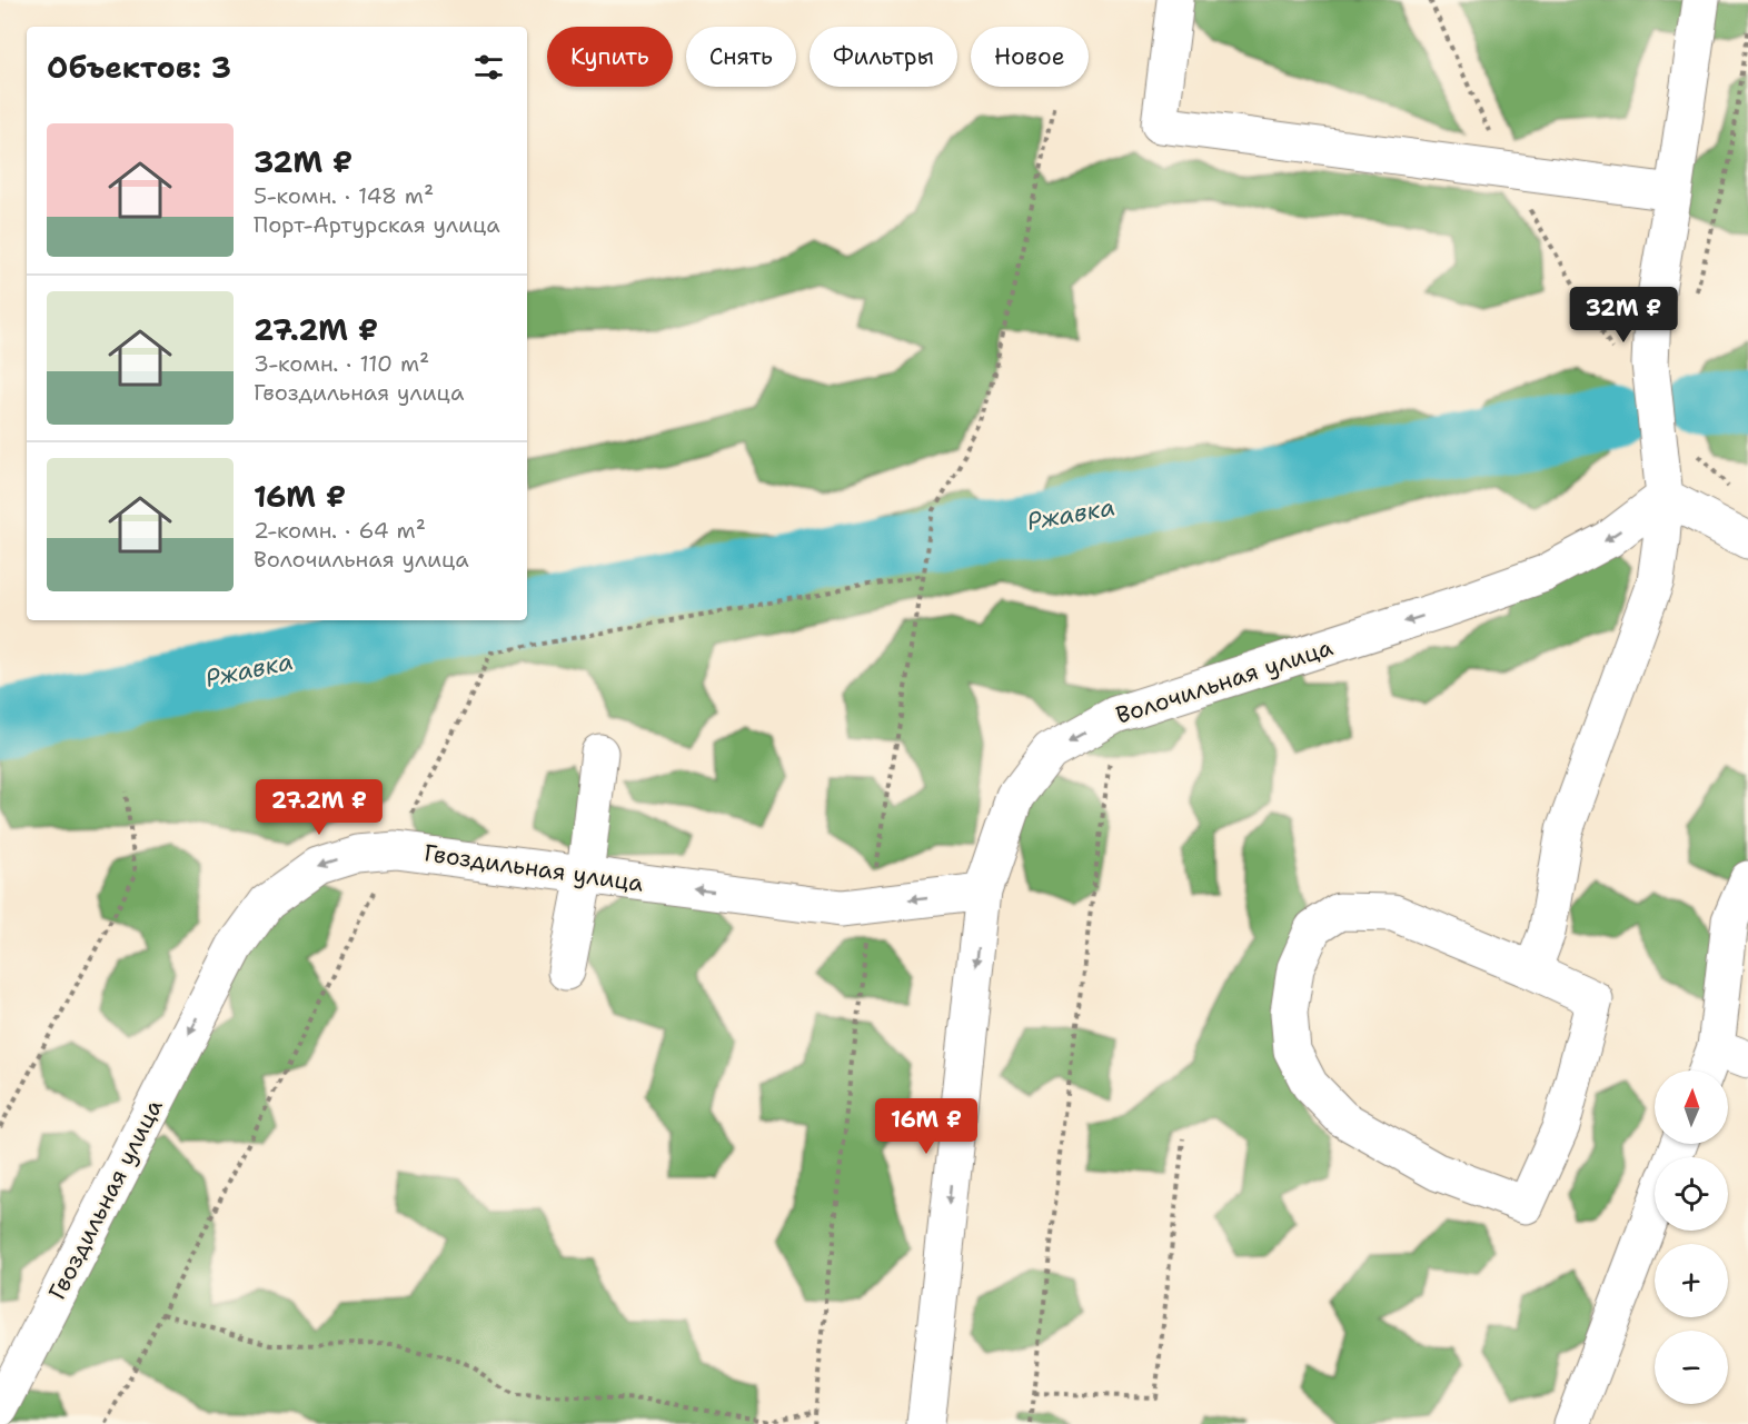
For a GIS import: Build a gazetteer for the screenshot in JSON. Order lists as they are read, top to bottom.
{
  "streets": {
    "street": ["Волочильная улица", "Гвоздильная улица"]
  },
  "crossings": [
    ["Волочильная улица", "Гвоздильная улица"]
  ],
  "one_way": ["Гвоздильная улица"],
  "water": ["Ржавка"],
  "north": "top",
  "page": {
    "chip": [
      "Купить",
      "Снять",
      "Фильтры",
      "Новое"
    ],
    "heading": "Объектов: 3",
    "list": [
      {
        "name": "32M ₽",
        "note": "5-комн. · 148 m² · Порт-Артурская улица"
      },
      {
        "name": "27.2M ₽",
        "note": "3-комн. · 110 m² · Гвоздильная улица"
      },
      {
        "name": "16M ₽",
        "note": "2-комн. · 64 m² · Волочильная улица"
      }
    ],
    "price": ["32M ₽", "27.2M ₽", "16M ₽"],
    "map_buttons": ["+", "−"]
  }
}
